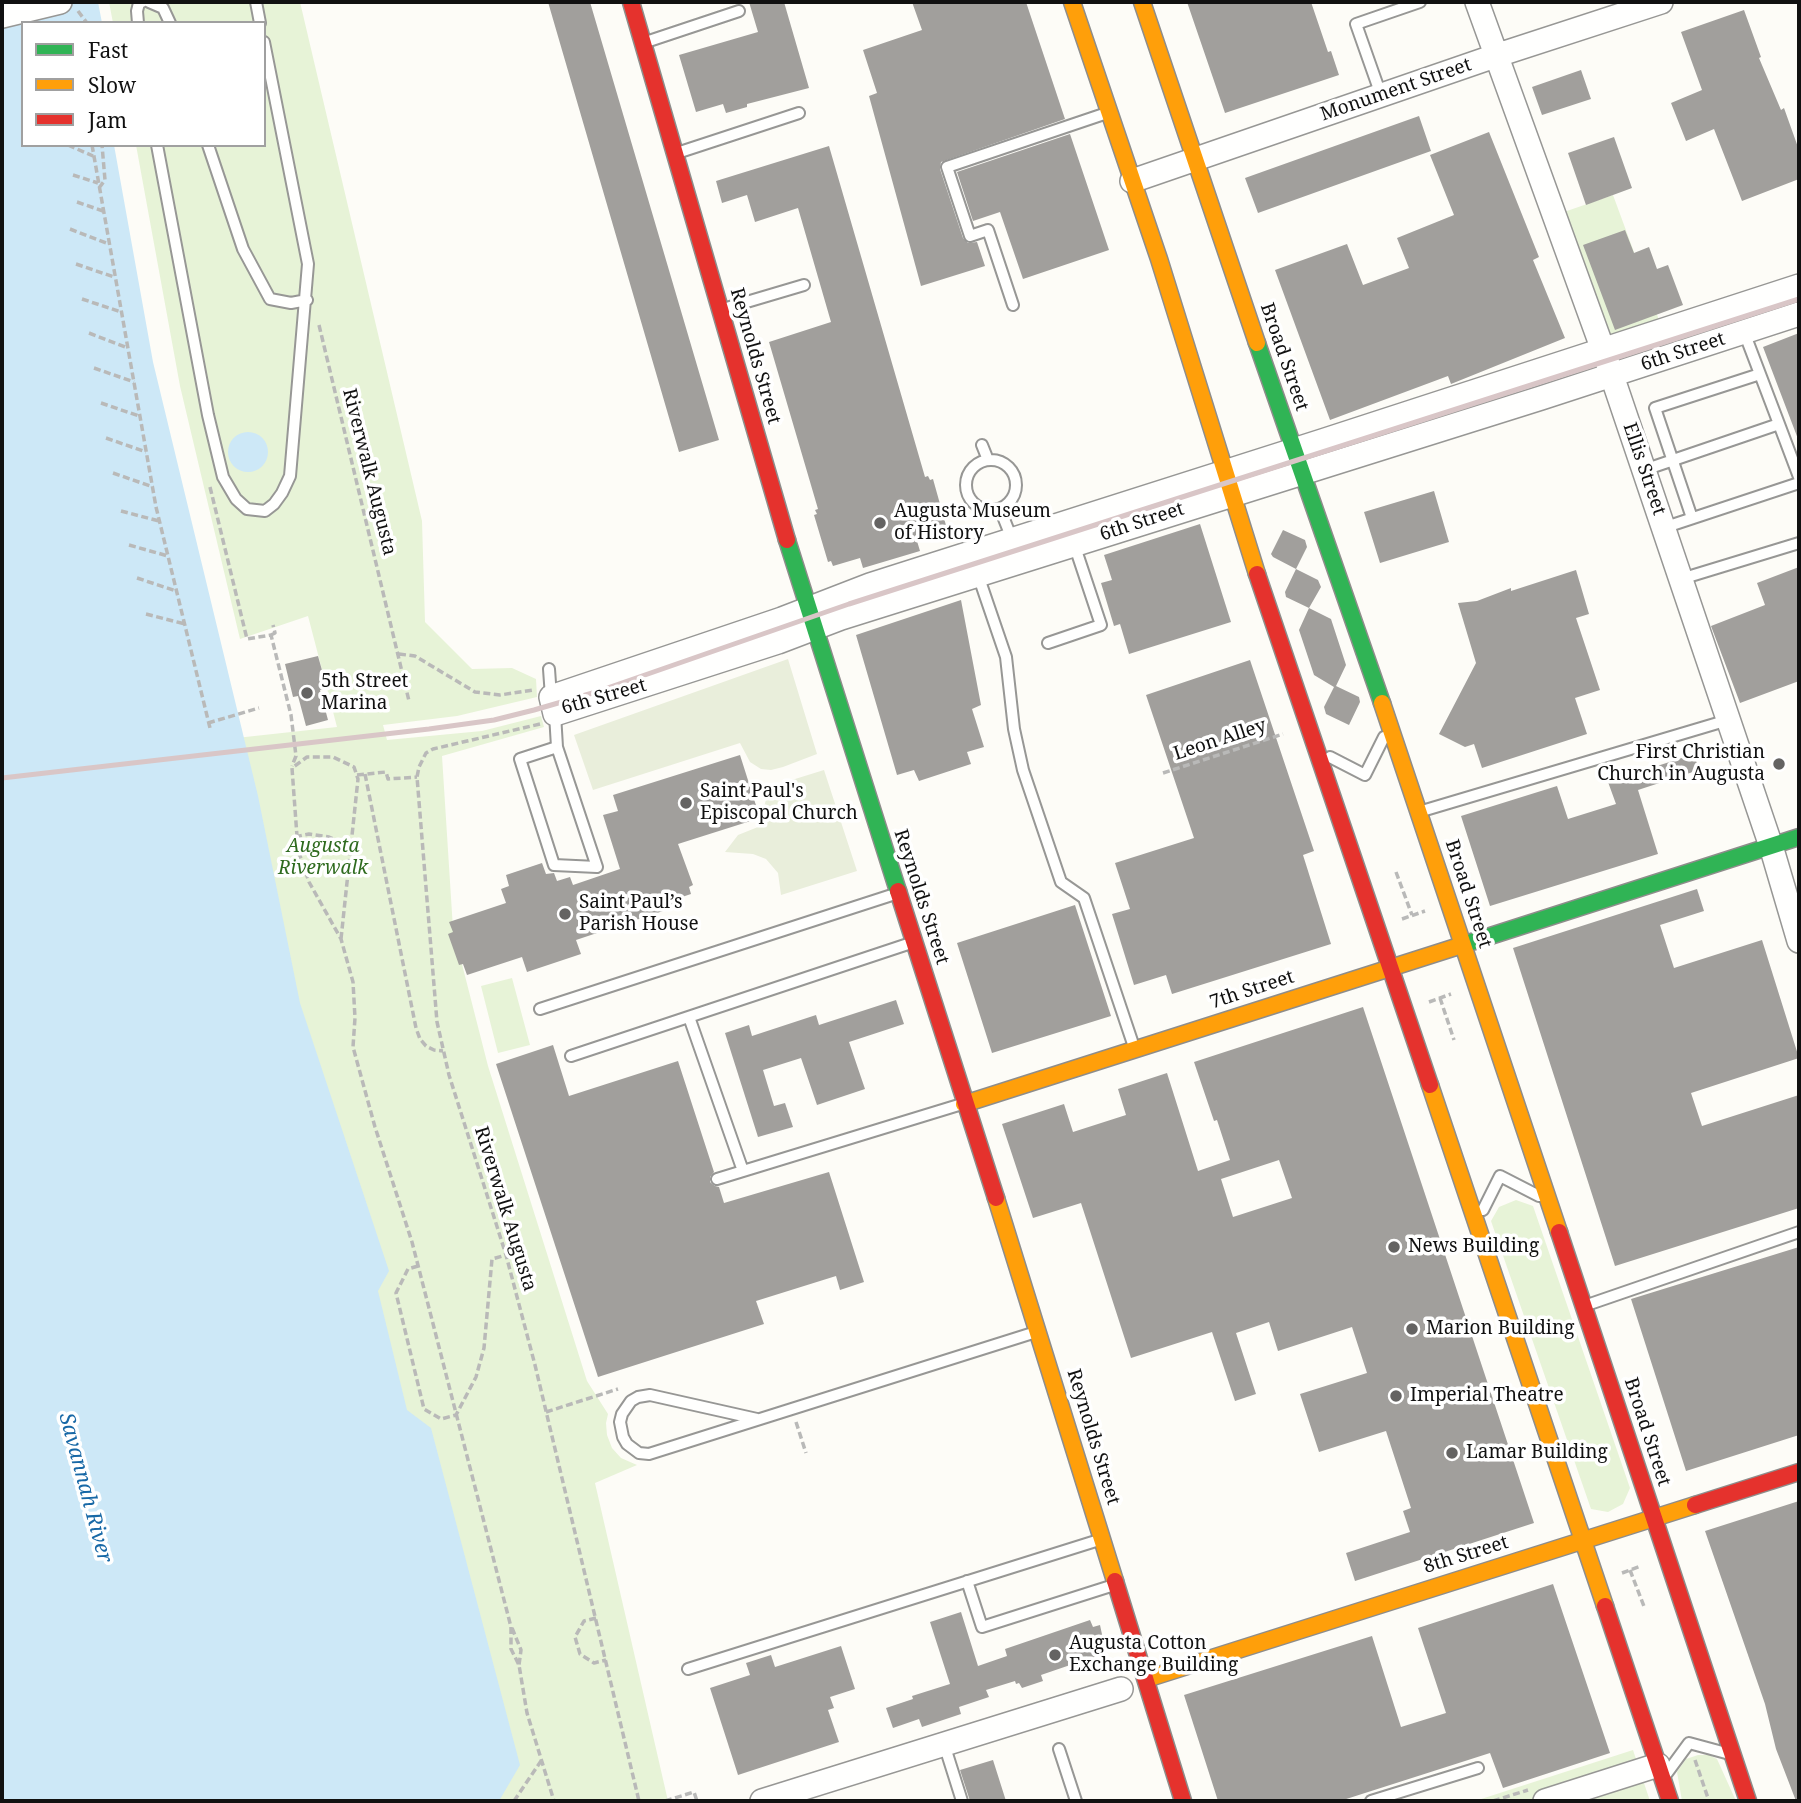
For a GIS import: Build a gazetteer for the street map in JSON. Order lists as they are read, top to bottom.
{
  "streets": {
    "main road": [
      "Reynolds Street",
      "Broad Street",
      "7th Street",
      "8th Street"
    ],
    "street": ["Monument Street", "6th Street", "Ellis Street"],
    "path": ["Riverwalk Augusta", "Leon Alley"]
  },
  "crossings": [
    ["Monument Street", "Broad Street"],
    ["Monument Street", "Ellis Street"],
    ["6th Street", "Reynolds Street"],
    ["6th Street", "Broad Street"],
    ["6th Street", "Ellis Street"],
    ["Reynolds Street", "7th Street"],
    ["Reynolds Street", "8th Street"],
    ["Broad Street", "7th Street"],
    ["Broad Street", "8th Street"],
    ["Ellis Street", "7th Street"]
  ],
  "water": ["Savannah River"],
  "parks": ["Augusta Riverwalk"],
  "places": [
    "Augusta Museum of History",
    "5th Street Marina",
    "First Christian Church in Augusta",
    "Saint Paul's Episcopal Church",
    "Saint Paul’s Parish House",
    "News Building",
    "Marion Building",
    "Imperial Theatre",
    "Lamar Building",
    "Augusta Cotton Exchange Building"
  ],
  "legend": ["Fast", "Slow", "Jam"]
}
